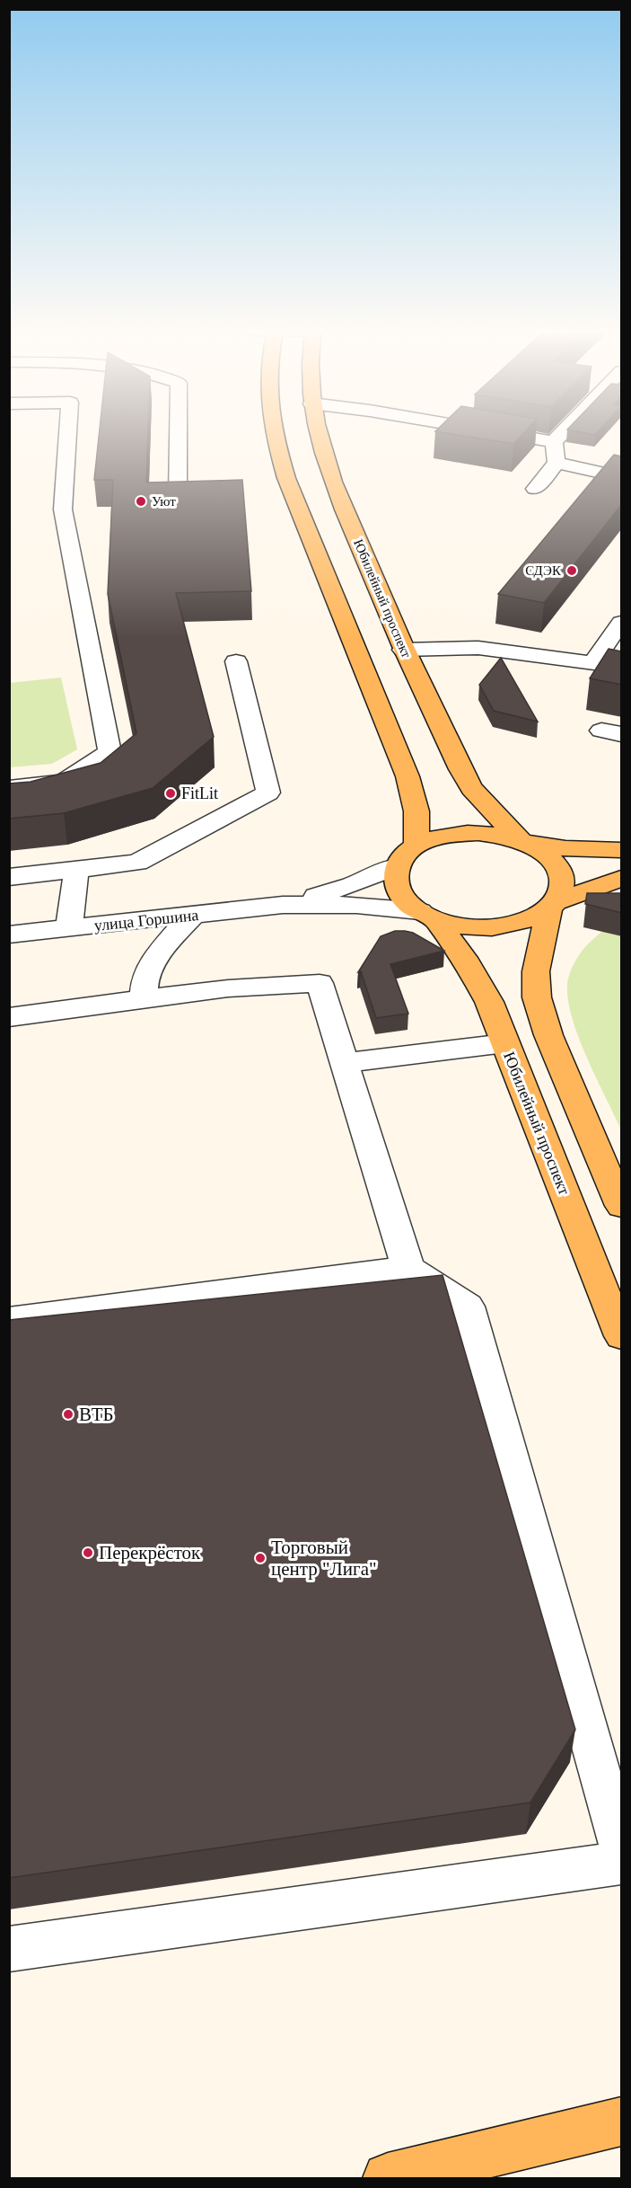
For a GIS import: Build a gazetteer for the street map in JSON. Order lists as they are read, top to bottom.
{
  "streets": {
    "main road": ["Юбилейный проспект"],
    "street": ["улица Горшина"]
  },
  "crossings": [
    ["Юбилейный проспект", "улица Горшина"]
  ],
  "places": [
    "Уют",
    "СДЭК",
    "FitLit",
    "ВТБ",
    "Перекрёсток",
    "Торговый центр \"Лига\""
  ]
}
